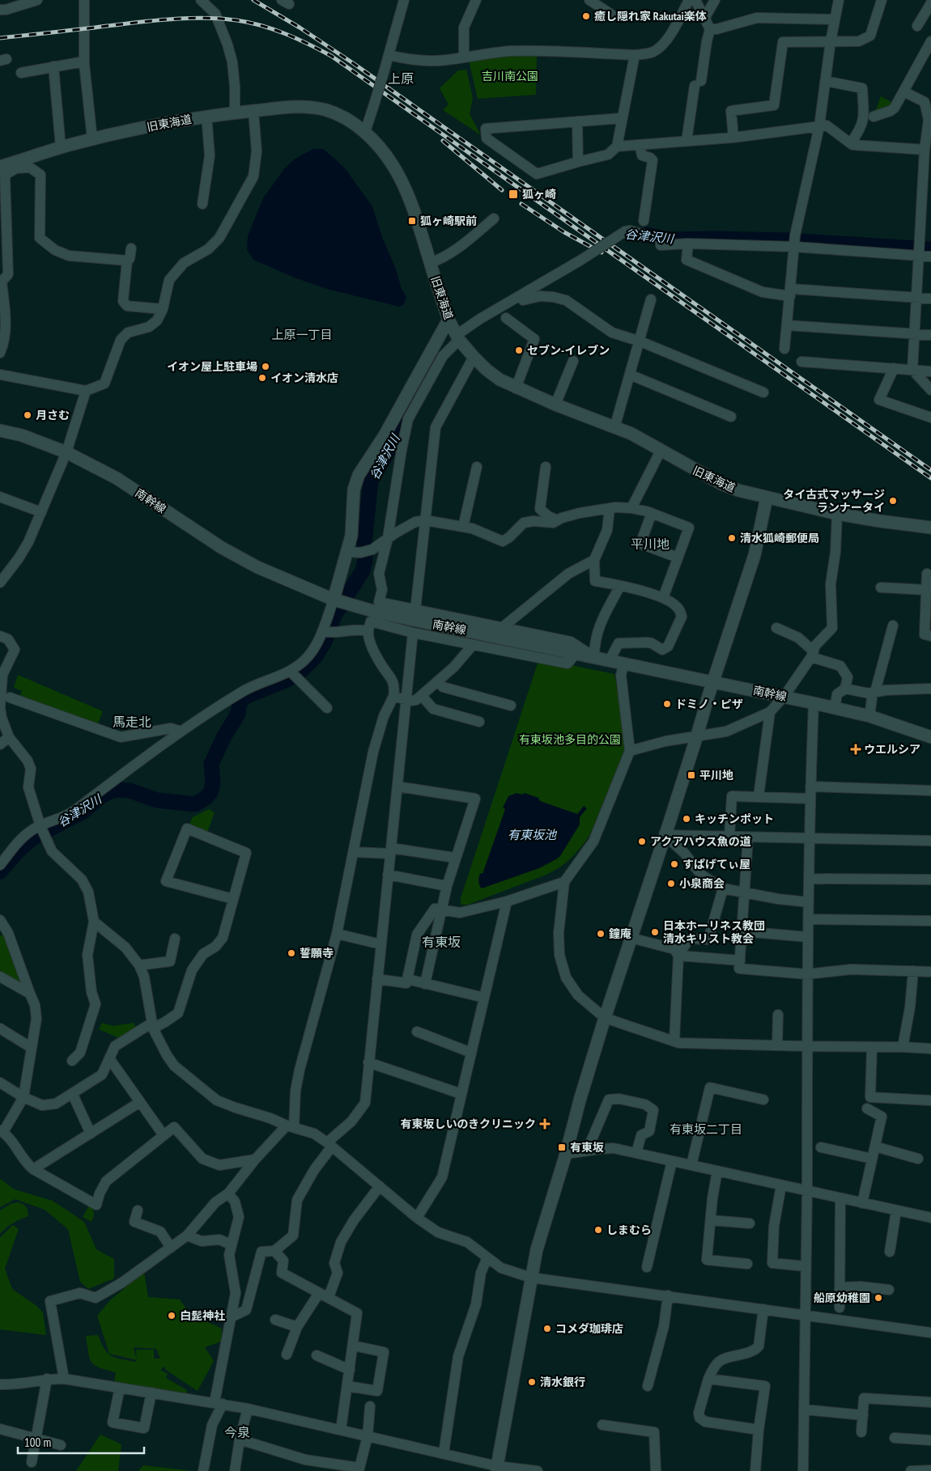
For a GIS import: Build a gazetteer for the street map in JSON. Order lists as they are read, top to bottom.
{
  "streets": {
    "street": ["旧東海道", "南幹線"]
  },
  "districts": [
    "上原",
    "上原一丁目",
    "平川地",
    "馬走北",
    "有東坂",
    "有東坂二丁目",
    "今泉"
  ],
  "water": ["谷津沢川", "有東坂池"],
  "parks": ["吉川南公園", "有東坂池多目的公園"],
  "places": {
    "other": [
      "癒し隠れ家 Rakutai楽体",
      "セブン-イレブン",
      "イオン屋上駐車場",
      "イオン清水店",
      "月さむ",
      "タイ古式マッサージ ランナータイ",
      "清水狐崎郵便局",
      "ドミノ・ピザ",
      "キッチンポット",
      "アクアハウス魚の道",
      "すぱげてぃ屋",
      "小泉商会",
      "日本ホーリネス教団 清水キリスト教会",
      "鐘庵",
      "誓願寺",
      "しまむら",
      "船原幼稚園",
      "白髭神社",
      "コメダ珈琲店",
      "清水銀行"
    ],
    "transit": [
      "狐ヶ崎",
      "狐ヶ崎駅前",
      "平川地",
      "有東坂"
    ],
    "health": ["ウエルシア", "有東坂しいのきクリニック"]
  },
  "scale_bar": "100 m"
}
